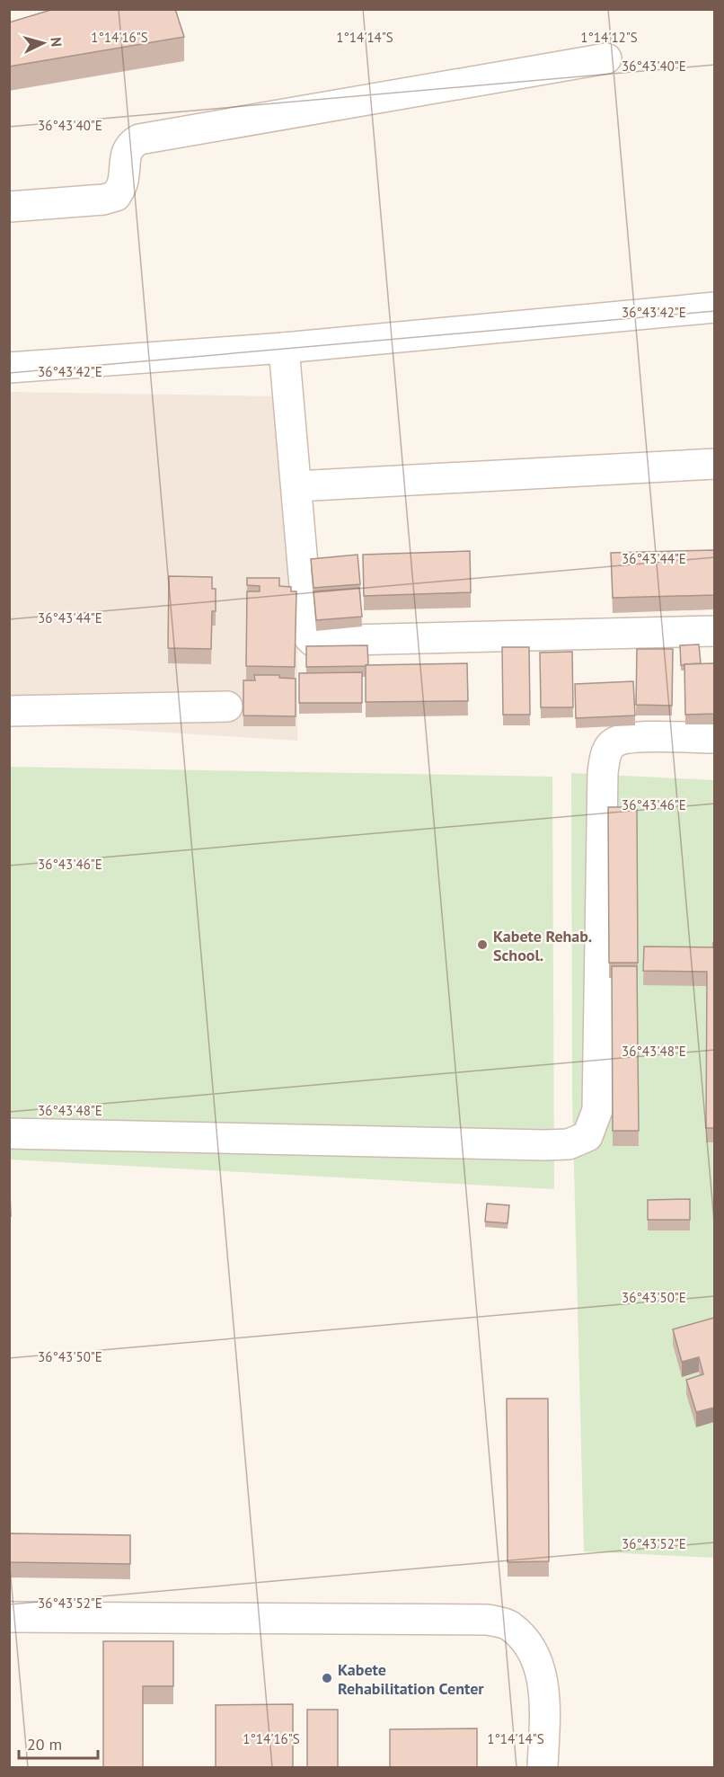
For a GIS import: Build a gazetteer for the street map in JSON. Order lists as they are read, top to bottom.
{
  "places": ["Kabete Rehab. School.", "Kabete Rehabilitation Center"],
  "scale_bar": "20 m",
  "north": "right",
  "coordinates": [
    "1°14'16\"S",
    "1°14'14\"S",
    "1°14'12\"S",
    "36°43'40\"E",
    "36°43'42\"E",
    "36°43'44\"E",
    "36°43'46\"E",
    "36°43'48\"E",
    "36°43'50\"E",
    "36°43'52\"E"
  ]
}
